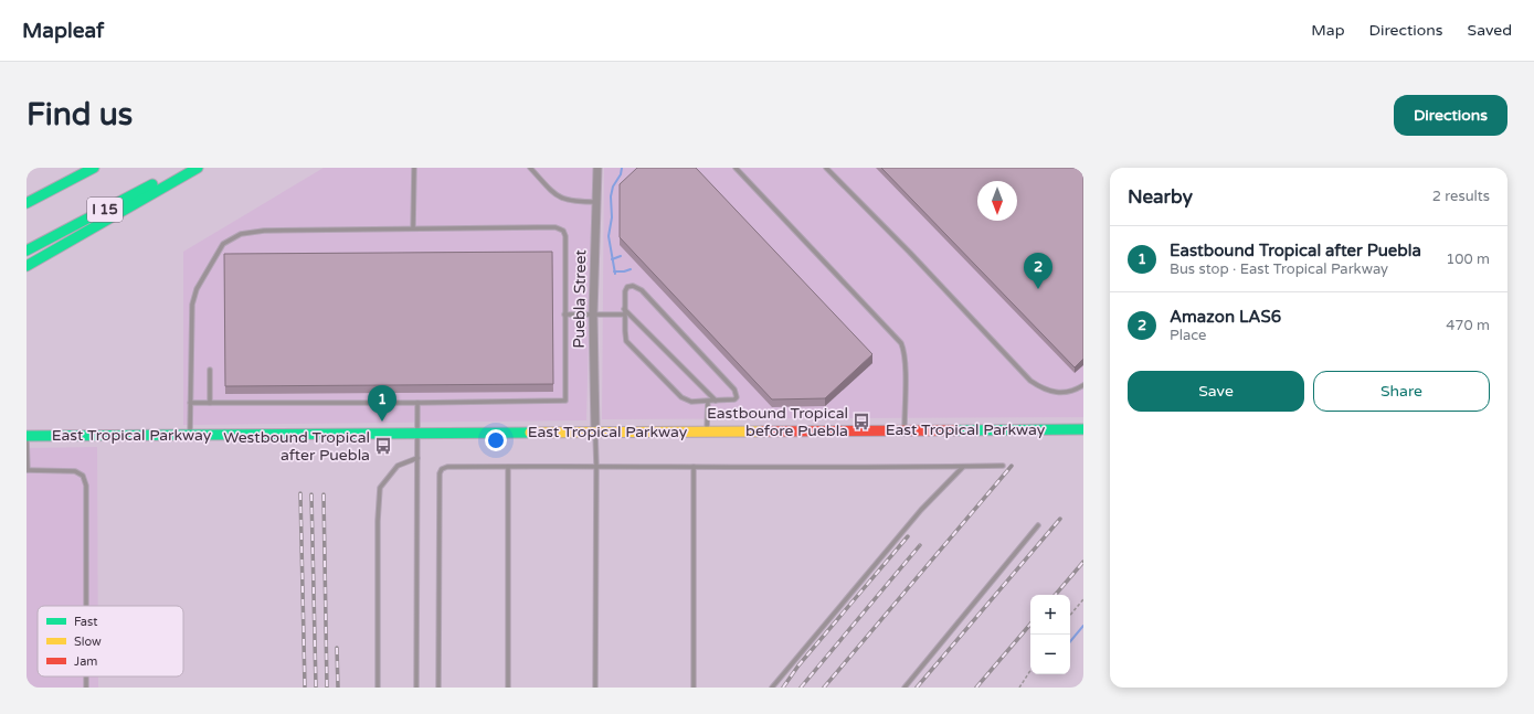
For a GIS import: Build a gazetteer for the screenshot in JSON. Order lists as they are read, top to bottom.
{
  "streets": {
    "main road": ["I 15", "East Tropical Parkway"],
    "street": ["Puebla Street"]
  },
  "crossings": [
    ["Puebla Street", "East Tropical Parkway"]
  ],
  "places": {
    "bus stop": ["Eastbound Tropical before Puebla", "Westbound Tropical after Puebla"]
  },
  "legend": ["Fast", "Slow", "Jam"],
  "north": "bottom",
  "page": {
    "header": "Mapleaf",
    "nav": ["Map", "Directions", "Saved"],
    "buttons": [
      "Directions",
      ["Save", "Share"]
    ],
    "title": "Find us",
    "heading": ["Nearby", "2 results"],
    "list": [
      {
        "mark": "1",
        "name": "Eastbound Tropical after Puebla",
        "note": "Bus stop · East Tropical Parkway",
        "value": "100 m"
      },
      {
        "mark": "2",
        "name": "Amazon LAS6",
        "note": "Place",
        "value": "470 m"
      }
    ],
    "pins": ["2", "1"],
    "map_buttons": ["+", "−"]
  }
}
